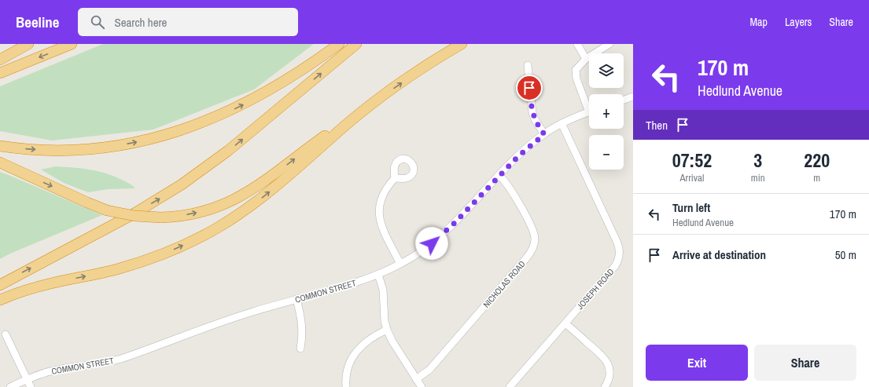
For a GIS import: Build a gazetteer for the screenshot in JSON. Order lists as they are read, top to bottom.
{
  "streets": {
    "street": ["NICHOLAS ROAD", "JOSEPH ROAD", "COMMON STREET"]
  },
  "crossings": [
    ["NICHOLAS ROAD", "COMMON STREET"],
    ["JOSEPH ROAD", "COMMON STREET"]
  ],
  "page": {
    "header": "Beeline",
    "search": "Search here",
    "nav": ["Map", "Layers", "Share"],
    "turn": ["170 m", "Hedlund Avenue"],
    "map_buttons": ["+", "−"],
    "then": "Then",
    "eta": [
      "07:52",
      "Arrival",
      "3",
      "min",
      "220",
      "m"
    ],
    "list": [
      {
        "name": "Turn left",
        "note": "Hedlund Avenue",
        "value": "170 m"
      },
      {
        "name": "Arrive at destination",
        "value": "50 m"
      }
    ],
    "buttons": ["Exit", "Share"]
  }
}
